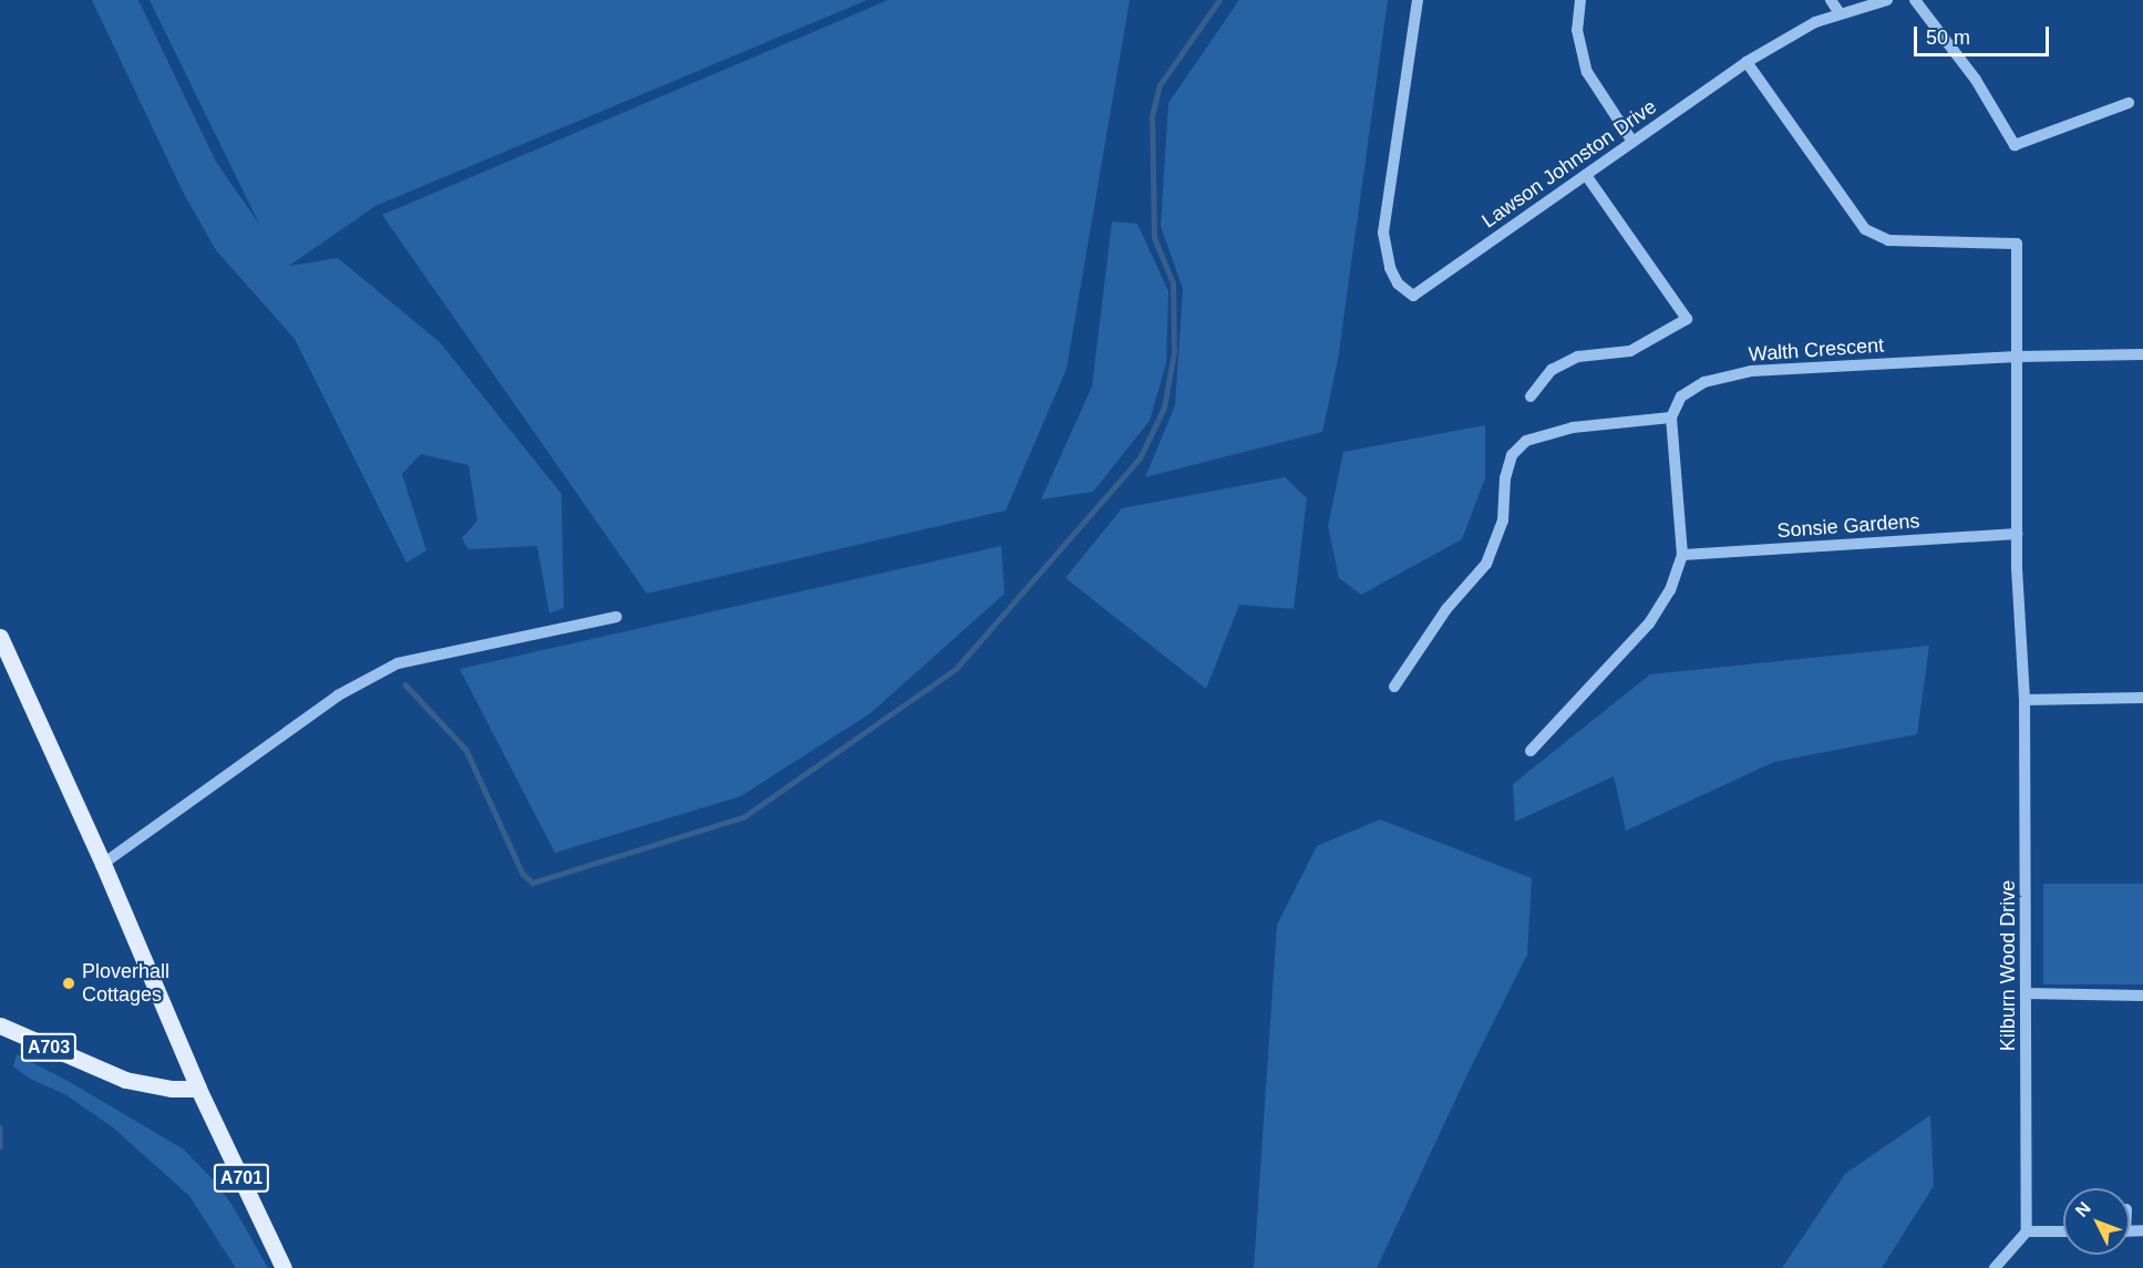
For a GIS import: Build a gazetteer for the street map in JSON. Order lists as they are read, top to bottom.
{
  "streets": {
    "main road": ["A703", "A701"],
    "street": [
      "Lawson Johnston Drive",
      "Walth Crescent",
      "Sonsie Gardens",
      "Kilburn Wood Drive"
    ]
  },
  "crossings": [
    ["Lawson Johnston Drive", "Kilburn Wood Drive"],
    ["Walth Crescent", "Kilburn Wood Drive"],
    ["Sonsie Gardens", "Kilburn Wood Drive"],
    ["A703", "A701"]
  ],
  "places": ["Ploverhall Cottages"],
  "scale_bar": "50 m",
  "north": "top left"
}
